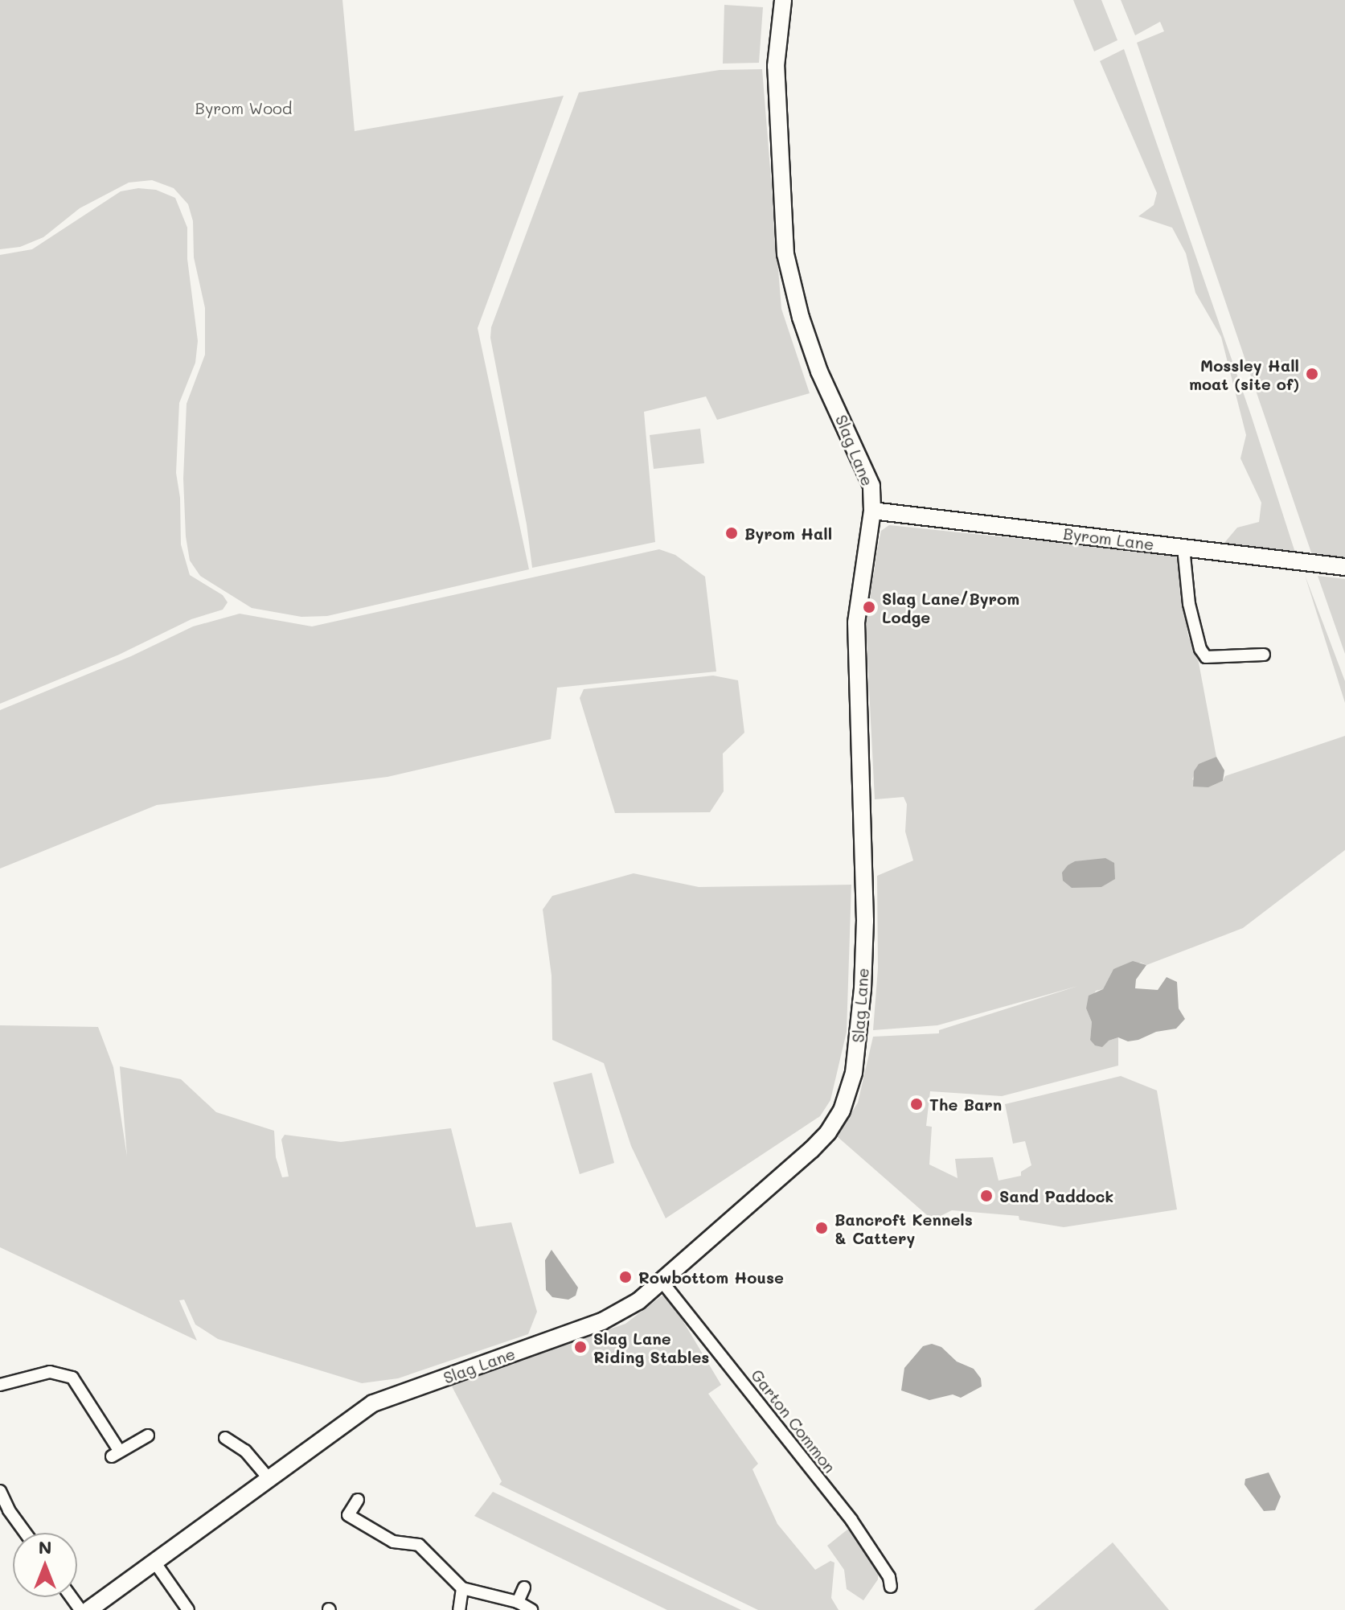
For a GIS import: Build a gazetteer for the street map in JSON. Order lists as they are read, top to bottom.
{
  "streets": {
    "street": ["Slag Lane", "Byrom Lane", "Garton Common"]
  },
  "crossings": [
    ["Slag Lane", "Byrom Lane"],
    ["Slag Lane", "Garton Common"]
  ],
  "parks": ["Byrom Wood"],
  "places": [
    "Mossley Hall moat (site of)",
    "Byrom Hall",
    "Slag Lane/Byrom Lodge",
    "The Barn",
    "Sand Paddock",
    "Bancroft Kennels & Cattery",
    "Rowbottom House",
    "Slag Lane Riding Stables"
  ],
  "north": "top"
}
